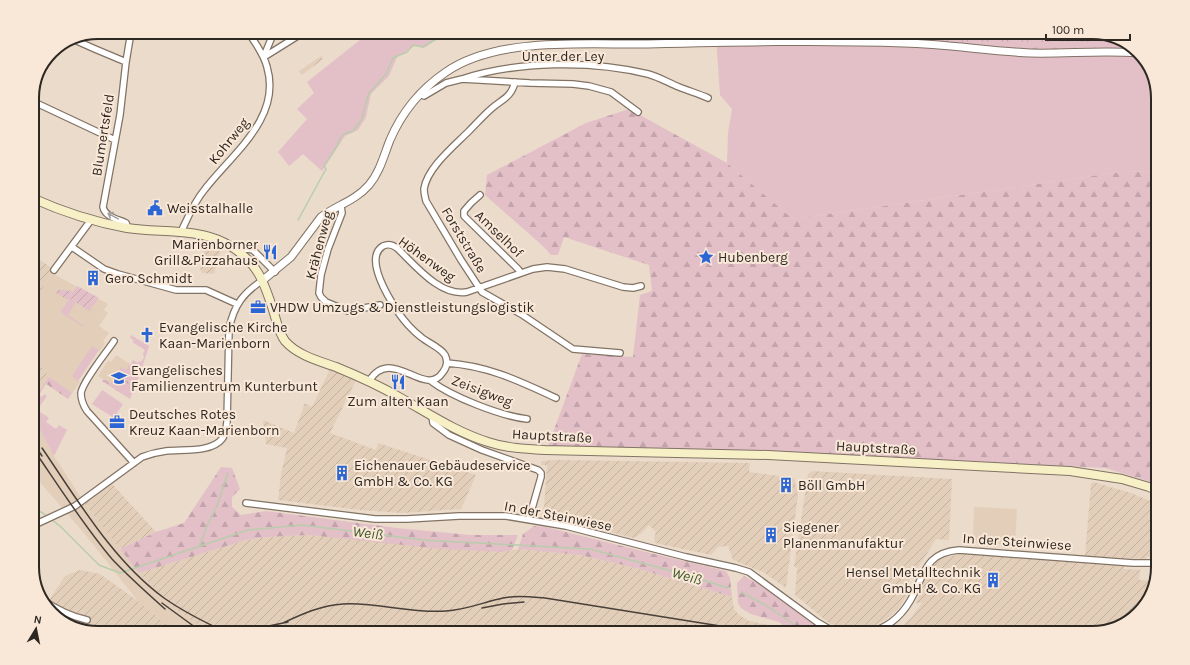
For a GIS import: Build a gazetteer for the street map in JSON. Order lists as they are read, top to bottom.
{
  "streets": {
    "main road": ["Hauptstraße"],
    "street": [
      "Unter der Ley",
      "Blumertsfeld",
      "Kohrweg",
      "Amselhof",
      "Forststraße",
      "Krähenweg",
      "Höhenweg",
      "Zeisigweg",
      "In der Steinwiese"
    ]
  },
  "crossings": [
    ["Blumertsfeld", "Hauptstraße"],
    ["Kohrweg", "Hauptstraße"],
    ["Amselhof", "Höhenweg"],
    ["Forststraße", "Höhenweg"]
  ],
  "one_way": ["Blumertsfeld"],
  "water": ["Weiß"],
  "places": {
    "public building": ["Weisstalhalle"],
    "restaurant": ["Marienborner Grill&Pizzahaus", "Zum alten Kaan"],
    "place": ["Hubenberg"],
    "building": [
      "Gero Schmidt",
      "Eichenauer Gebäudeservice GmbH & Co. KG",
      "Böll GmbH",
      "Siegener Planenmanufaktur",
      "Hensel Metalltechnik GmbH & Co. KG"
    ],
    "office": ["VHDW Umzugs & Dienstleistungslogistik", "Deutsches Rotes Kreuz Kaan-Marienborn"],
    "church": ["Evangelische Kirche Kaan-Marienborn"],
    "school or university": ["Evangelisches Familienzentrum Kunterbunt"]
  },
  "scale_bar": "100 m",
  "north": "top"
}
